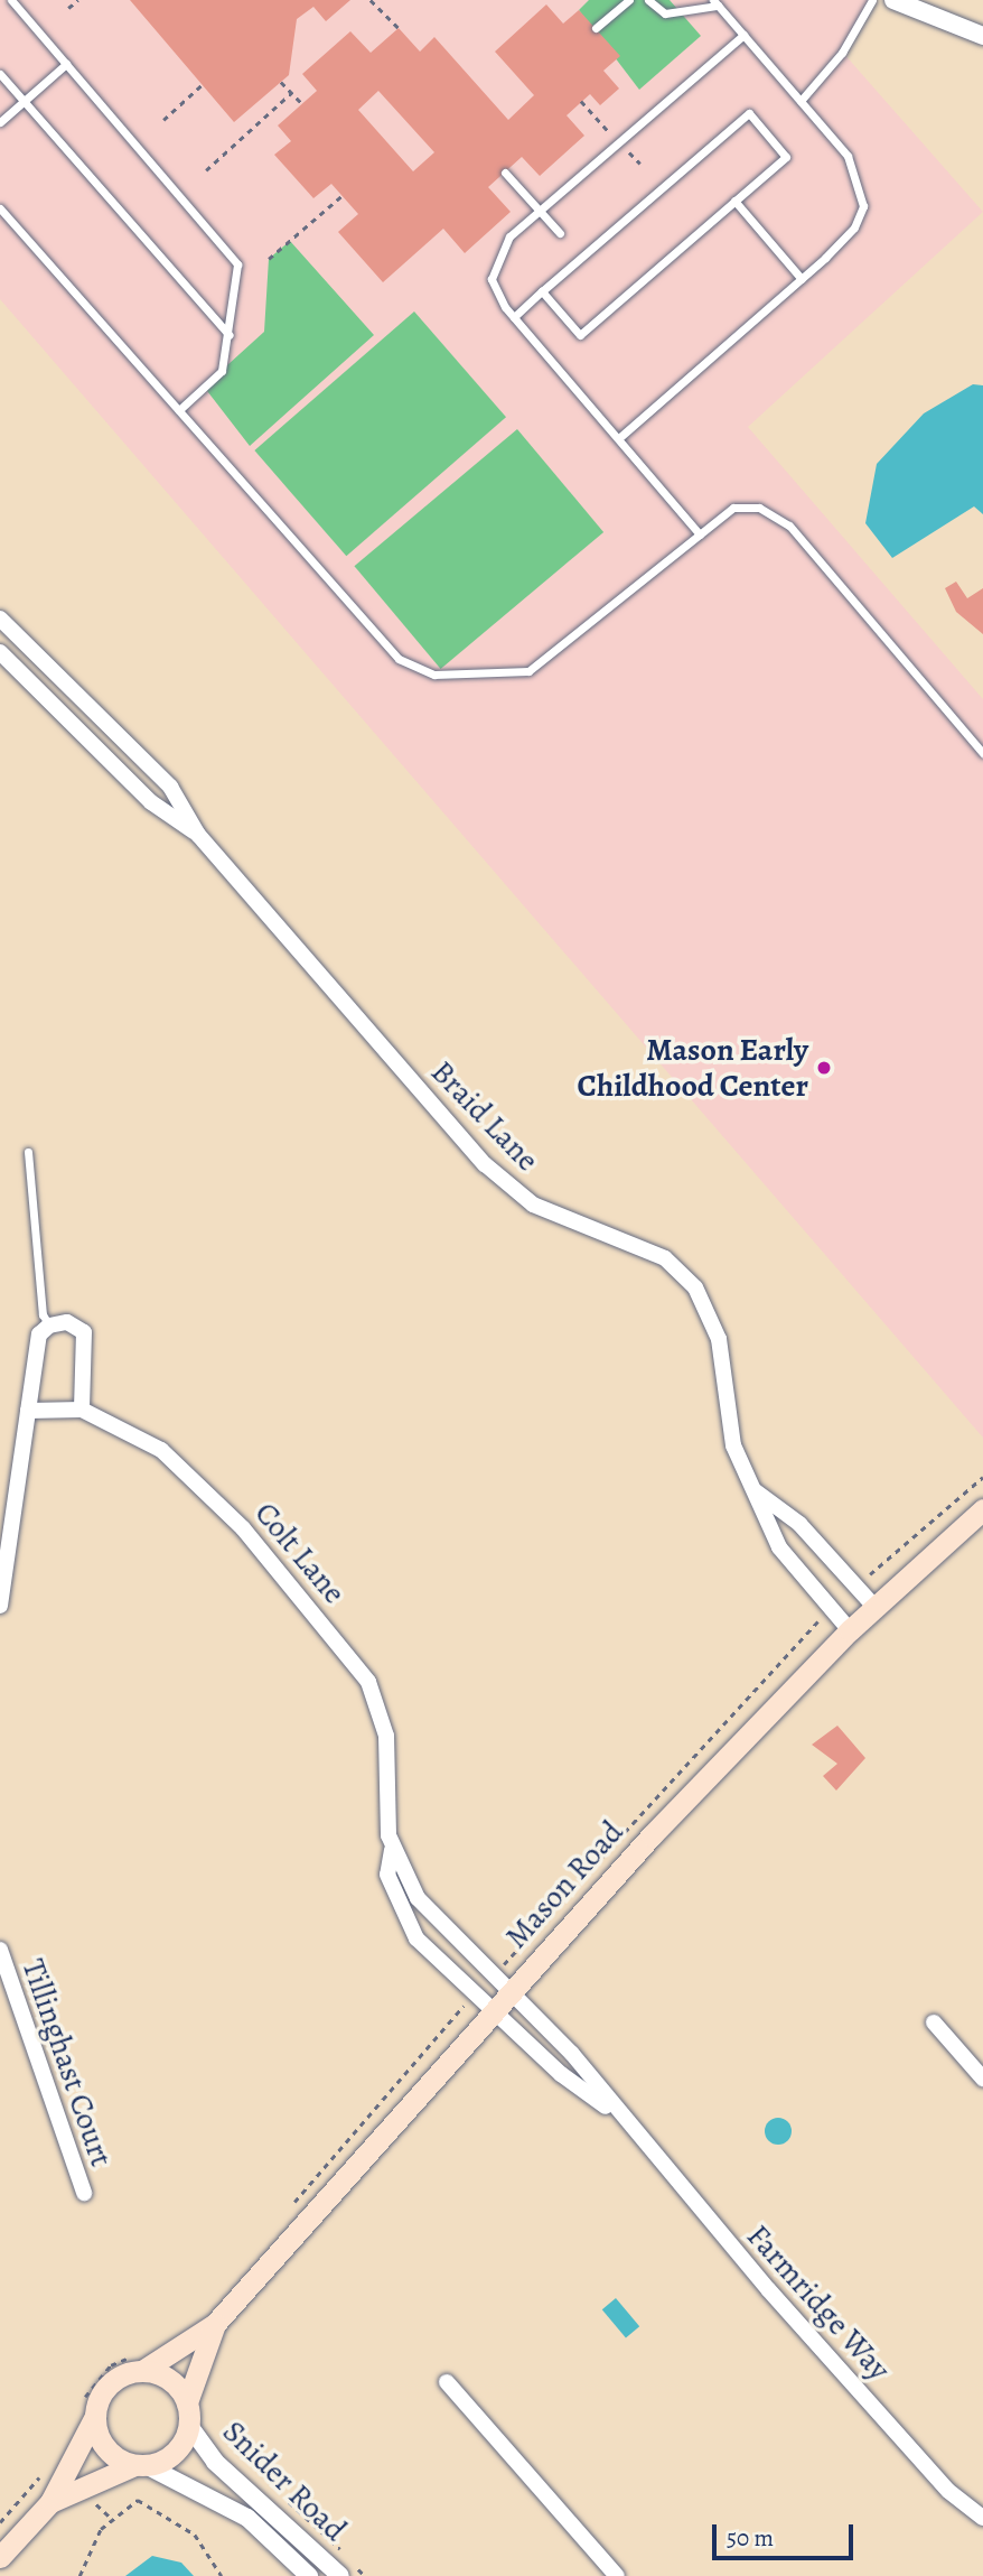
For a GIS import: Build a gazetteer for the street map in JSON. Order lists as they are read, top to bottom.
{
  "streets": {
    "main road": ["Mason Road"],
    "street": [
      "Braid Lane",
      "Colt Lane",
      "Tillinghast Court",
      "Farmridge Way",
      "Snider Road"
    ]
  },
  "crossings": [
    ["Braid Lane", "Mason Road"],
    ["Colt Lane", "Mason Road"],
    ["Colt Lane", "Farmridge Way"],
    ["Mason Road", "Farmridge Way"],
    ["Mason Road", "Snider Road"]
  ],
  "places": ["Mason Early Childhood Center"],
  "scale_bar": "50 m"
}
